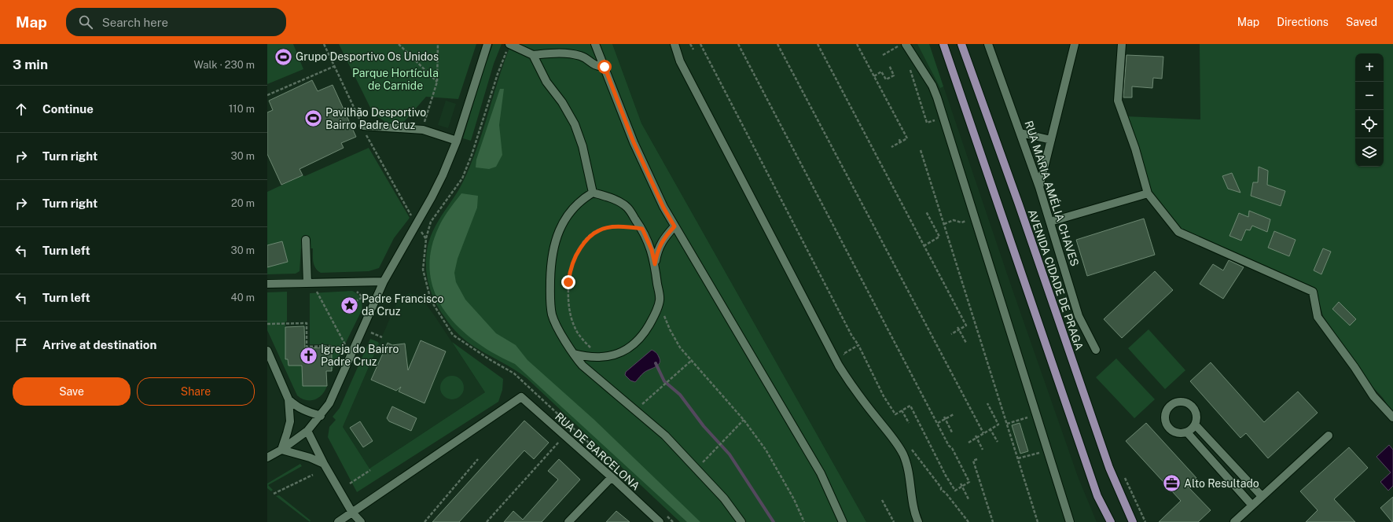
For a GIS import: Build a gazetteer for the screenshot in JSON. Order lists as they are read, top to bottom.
{
  "streets": {
    "main road": ["AVENIDA CIDADE DE PRAGA"],
    "street": ["RUA MARIA AMÉLIA CHAVES", "RUA DE BARCELONA"]
  },
  "parks": ["Parque Hortícula de Carnide"],
  "places": {
    "sports": ["Grupo Desportivo Os Unidos", "Pavilhão Desportivo Bairro Padre Cruz"],
    "place": ["Padre Francisco da Cruz"],
    "church": ["Igreja do Bairro Padre Cruz"],
    "office": ["Alto Resultado"]
  },
  "page": {
    "header": "Map",
    "search": "Search here",
    "nav": ["Map", "Directions", "Saved"],
    "heading": ["3 min", "Walk · 230 m"],
    "map_buttons": ["+", "−"],
    "list": [
      ["Continue", "110 m"],
      ["Turn right", "30 m"],
      ["Turn right", "20 m"],
      ["Turn left", "30 m"],
      ["Turn left", "40 m"],
      "Arrive at destination"
    ],
    "buttons": ["Save", "Share"]
  }
}
